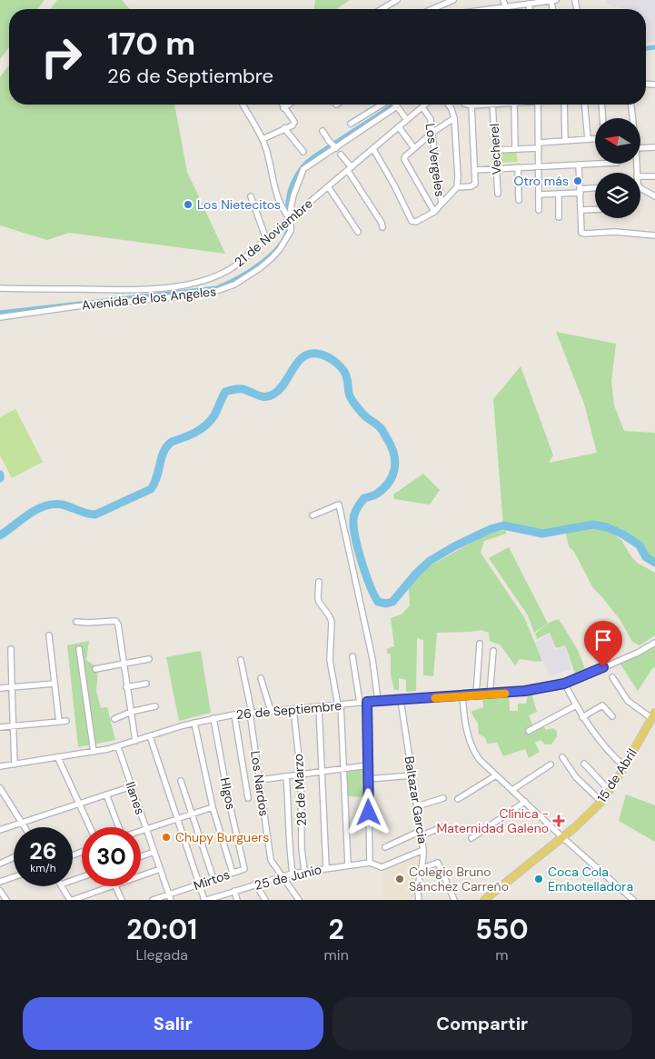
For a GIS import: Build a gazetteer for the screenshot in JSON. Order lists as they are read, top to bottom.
{
  "streets": {
    "main road": ["15 de Abril"],
    "street": [
      "Vecherel",
      "Los Vergeles",
      "21 de Noviembre",
      "Avenida de los Angeles",
      "26 de Septiembre",
      "Los Nardos",
      "28 de Marzo",
      "HIgos",
      "Ilanes",
      "Baltazar Garcia",
      "25 de Junio",
      "Mirtos"
    ]
  },
  "crossings": [
    ["Los Vergeles", "21 de Noviembre"],
    ["21 de Noviembre", "Avenida de los Angeles"],
    ["26 de Septiembre", "Los Nardos"],
    ["26 de Septiembre", "28 de Marzo"],
    ["26 de Septiembre", "HIgos"],
    ["26 de Septiembre", "Ilanes"],
    ["26 de Septiembre", "Baltazar Garcia"],
    ["Los Nardos", "25 de Junio"],
    ["28 de Marzo", "25 de Junio"],
    ["HIgos", "Mirtos"],
    ["Ilanes", "Mirtos"],
    ["Baltazar Garcia", "25 de Junio"]
  ],
  "places": {
    "other": [
      "Otro más",
      "Los Nietecitos",
      "Chupy Burguers",
      "Colegio Bruno Sánchez Carreño",
      "Coca Cola Embotelladora"
    ],
    "health": ["Clínica - Maternidad Galeno"]
  },
  "north": "left",
  "page": {
    "turn": ["170 m", "26 de Septiembre"],
    "speed": "26 km/h",
    "limit": "30",
    "eta": [
      "20:01",
      "Llegada",
      "2",
      "min",
      "550",
      "m"
    ],
    "buttons": ["Salir", "Compartir"]
  }
}
